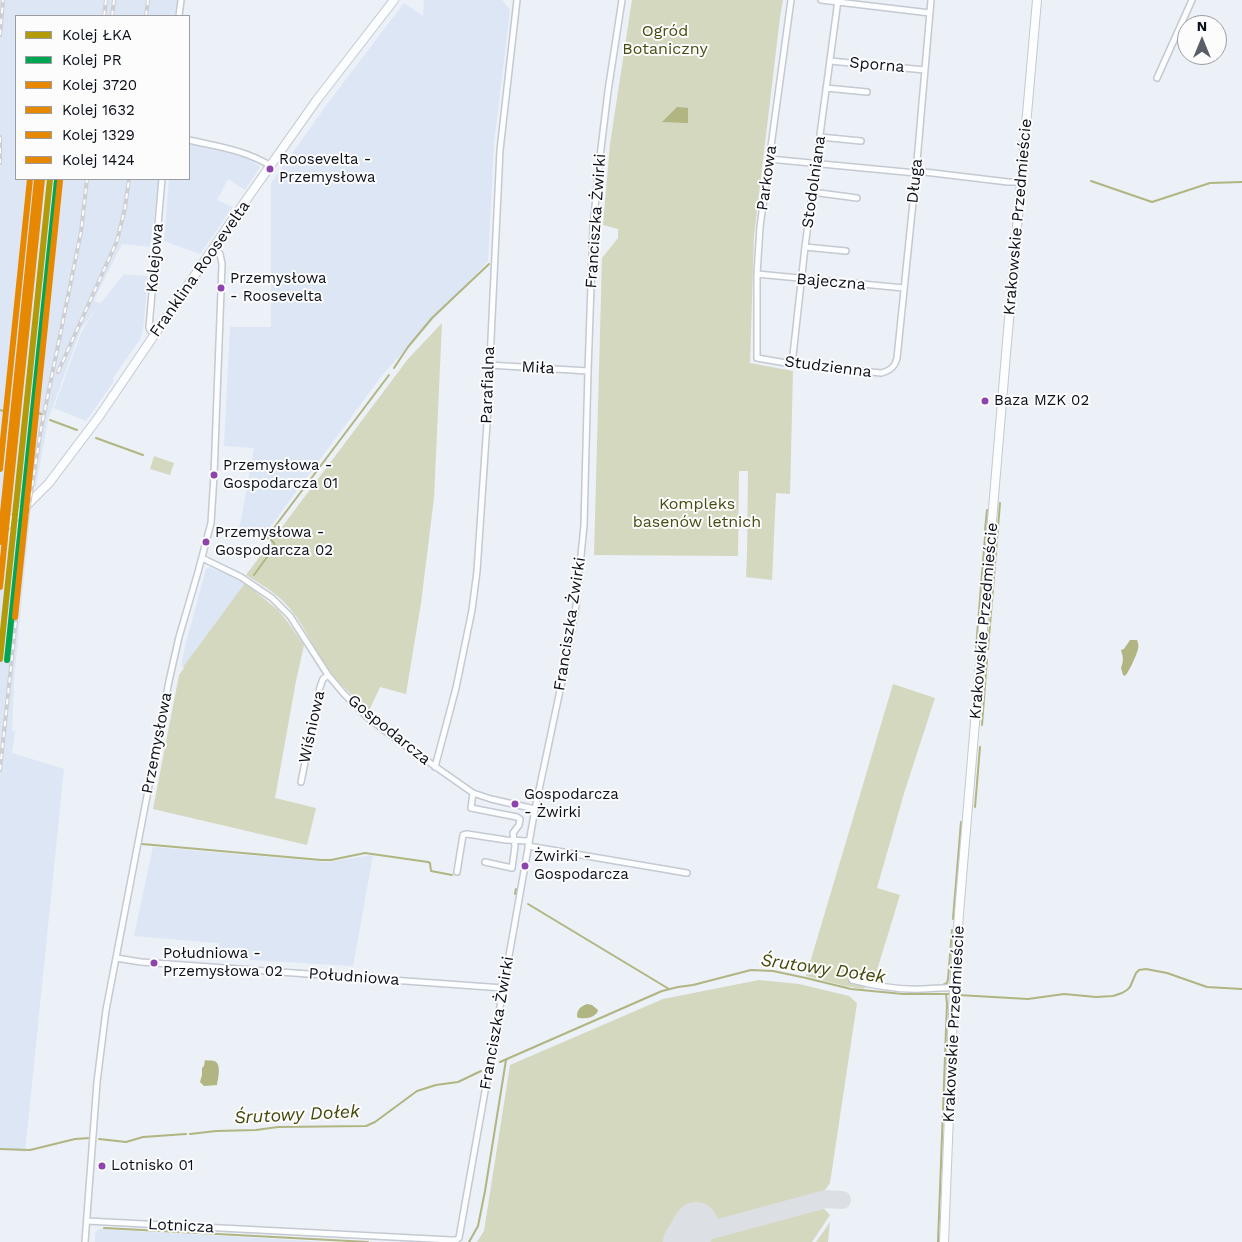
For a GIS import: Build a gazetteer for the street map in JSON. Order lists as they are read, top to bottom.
{
  "streets": {
    "main road": ["Krakowskie Przedmieście", "Franklina Roosevelta"],
    "street": [
      "Sporna",
      "Parkowa",
      "Długa",
      "Stodolniana",
      "Franciszka Żwirki",
      "Kolejowa",
      "Bajeczna",
      "Studzienna",
      "Miła",
      "Parafialna",
      "Wiśniowa",
      "Gospodarcza",
      "Przemysłowa",
      "Południowa",
      "Lotnicza"
    ]
  },
  "crossings": [
    ["Sporna", "Długa"],
    ["Sporna", "Stodolniana"],
    ["Parkowa", "Bajeczna"],
    ["Parkowa", "Studzienna"],
    ["Długa", "Bajeczna"],
    ["Długa", "Studzienna"],
    ["Stodolniana", "Bajeczna"],
    ["Stodolniana", "Studzienna"],
    ["Franciszka Żwirki", "Miła"],
    ["Franciszka Żwirki", "Gospodarcza"],
    ["Franciszka Żwirki", "Południowa"],
    ["Franciszka Żwirki", "Lotnicza"],
    ["Kolejowa", "Franklina Roosevelta"],
    ["Franklina Roosevelta", "Przemysłowa"],
    ["Miła", "Parafialna"],
    ["Parafialna", "Gospodarcza"],
    ["Wiśniowa", "Gospodarcza"],
    ["Gospodarcza", "Przemysłowa"],
    ["Przemysłowa", "Południowa"],
    ["Przemysłowa", "Lotnicza"]
  ],
  "water": ["Śrutowy Dołek"],
  "parks": ["Ogród Botaniczny", "Kompleks basenów letnich"],
  "places": [
    "Roosevelta - Przemysłowa",
    "Przemysłowa - Roosevelta",
    "Baza MZK 02",
    "Przemysłowa - Gospodarcza 01",
    "Przemysłowa - Gospodarcza 02",
    "Gospodarcza - Żwirki",
    "Żwirki - Gospodarcza",
    "Południowa - Przemysłowa 02",
    "Lotnisko 01"
  ],
  "lines": [
    "rail line ŁKA",
    "rail line PR",
    "rail line 3720",
    "rail line 1632",
    "rail line 1424",
    "rail line 1329"
  ],
  "legend": [
    "Kolej ŁKA",
    "Kolej PR",
    "Kolej 3720",
    "Kolej 1632",
    "Kolej 1329",
    "Kolej 1424"
  ],
  "north": "top"
}
